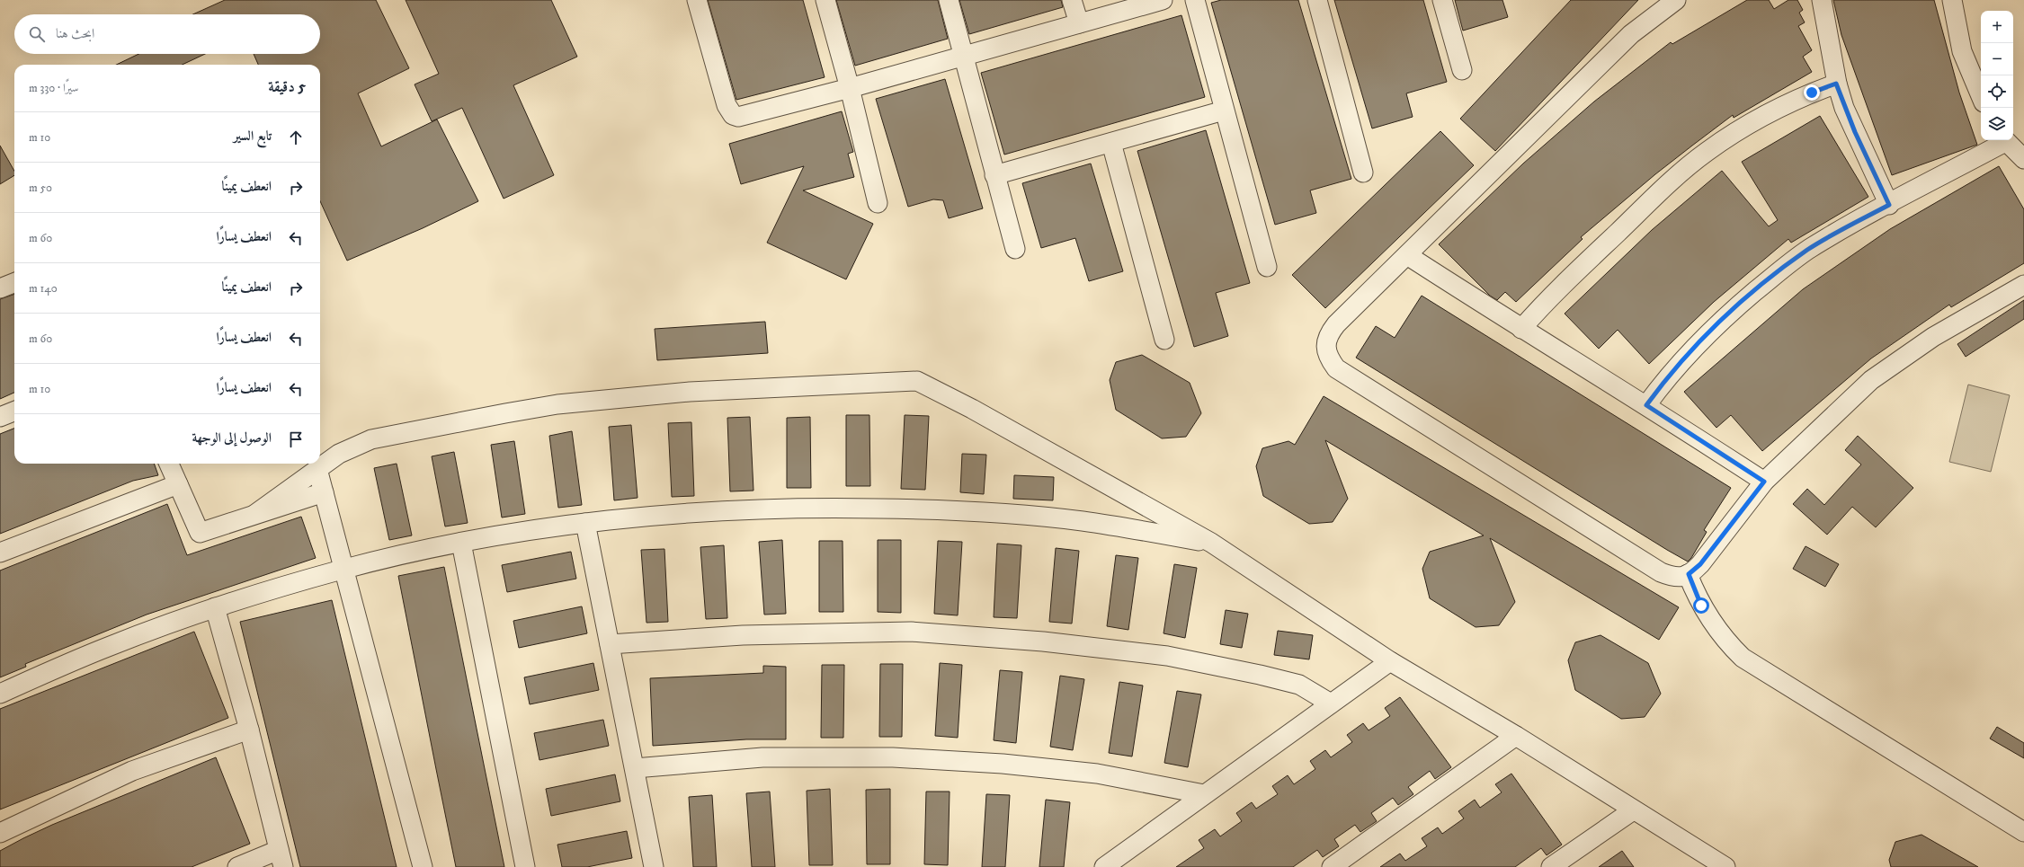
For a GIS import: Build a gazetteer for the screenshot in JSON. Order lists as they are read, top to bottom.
{
  "page": {
    "map_buttons": ["+", "−"],
    "search": "ابحث هنا",
    "heading": ["5 دقيقة", "سيرًا · 330 m"],
    "list": [
      ["تابع السير", "10 m"],
      ["انعطف يمينًا", "50 m"],
      ["انعطف يسارًا", "60 m"],
      ["انعطف يمينًا", "140 m"],
      ["انعطف يسارًا", "60 m"],
      ["انعطف يسارًا", "10 m"],
      "الوصول إلى الوجهة"
    ]
  }
}
